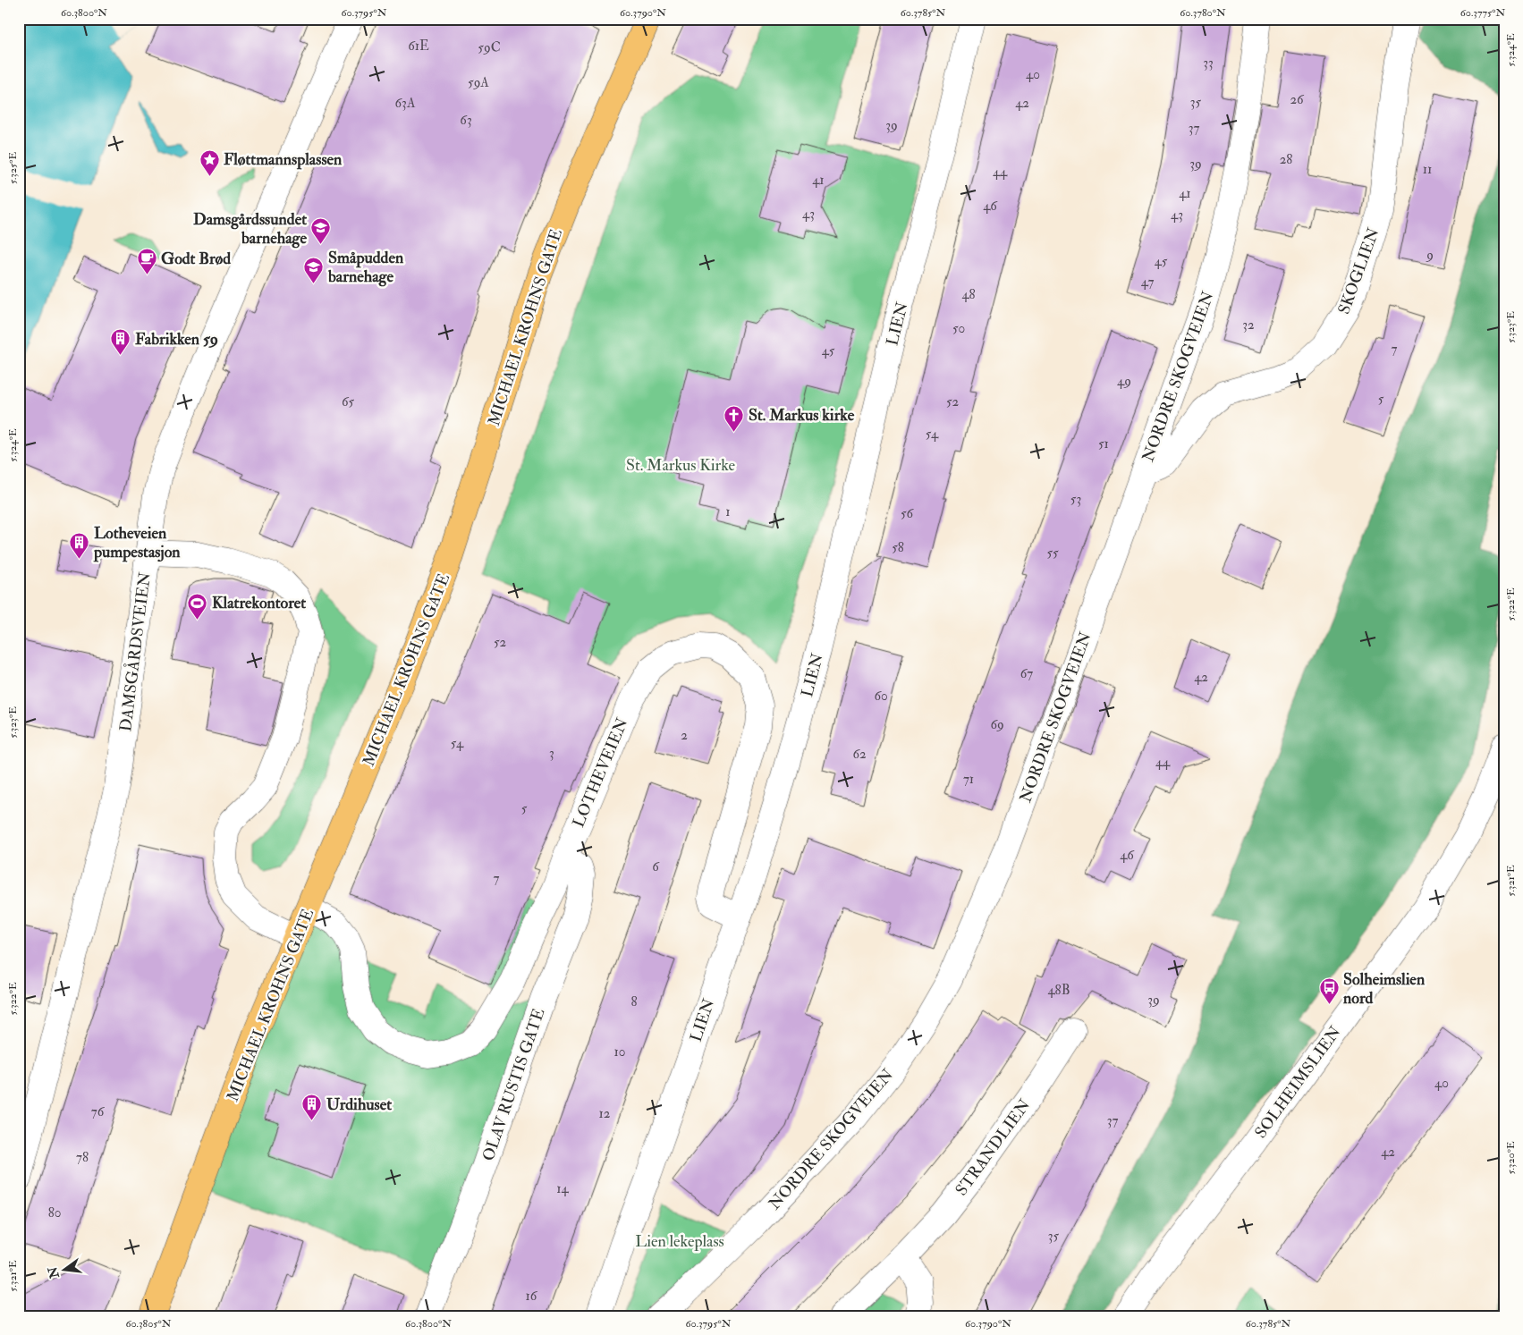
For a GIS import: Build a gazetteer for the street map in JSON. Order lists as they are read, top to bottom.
{
  "streets": {
    "main road": ["MICHAEL KROHNS GATE"],
    "street": [
      "SKOGLIEN",
      "LIEN",
      "NORDRE SKOGVEIEN",
      "DAMSGÅRDSVEIEN",
      "LOTHEVEIEN",
      "SOLHEIMSLIEN",
      "OLAV RUSTIS GATE",
      "STRANDLIEN"
    ]
  },
  "crossings": [
    ["SKOGLIEN", "NORDRE SKOGVEIEN"],
    ["LIEN", "LOTHEVEIEN"],
    ["MICHAEL KROHNS GATE", "LOTHEVEIEN"],
    ["LOTHEVEIEN", "OLAV RUSTIS GATE"]
  ],
  "parks": ["St. Markus Kirke", "Lien lekeplass"],
  "places": {
    "place": ["Fløttmannsplassen"],
    "school or university": ["Damsgårdssundet barnehage", "Småpudden barnehage"],
    "cafe": ["Godt Brød"],
    "building": ["Fabrikken 59", "Lotheveien pumpestasjon", "Urdihuset"],
    "church": ["St. Markus kirke"],
    "sports": ["Klatrekontoret"],
    "bus stop": ["Solheimslien nord"]
  },
  "house_numbers": [
    "61E",
    "59C",
    "33",
    "40",
    "59A",
    "26",
    "35",
    "63A",
    "42",
    "63",
    "39",
    "37",
    "28",
    "39",
    "11",
    "44",
    "41",
    "41",
    "46",
    "43",
    "43",
    "9",
    "45",
    "47",
    "48",
    "32",
    "50",
    "7",
    "45",
    "49",
    "5",
    "65",
    "52",
    "54",
    "51",
    "53",
    "1",
    "56",
    "58",
    "55",
    "52",
    "67",
    "42",
    "60",
    "69",
    "2",
    "54",
    "3",
    "62",
    "44",
    "71",
    "5",
    "46",
    "6",
    "7",
    "48B",
    "39",
    "8",
    "10",
    "40",
    "76",
    "12",
    "37",
    "42",
    "78",
    "14",
    "80",
    "35",
    "16"
  ],
  "north": "left",
  "coordinates": [
    "60.3800°N",
    "60.3795°N",
    "60.3790°N",
    "60.3785°N",
    "60.3780°N",
    "60.3775°N",
    "5.324°E",
    "5.325°E",
    "5.323°E",
    "5.322°E",
    "5.321°E",
    "5.320°E",
    "60.3805°N"
  ]
}
